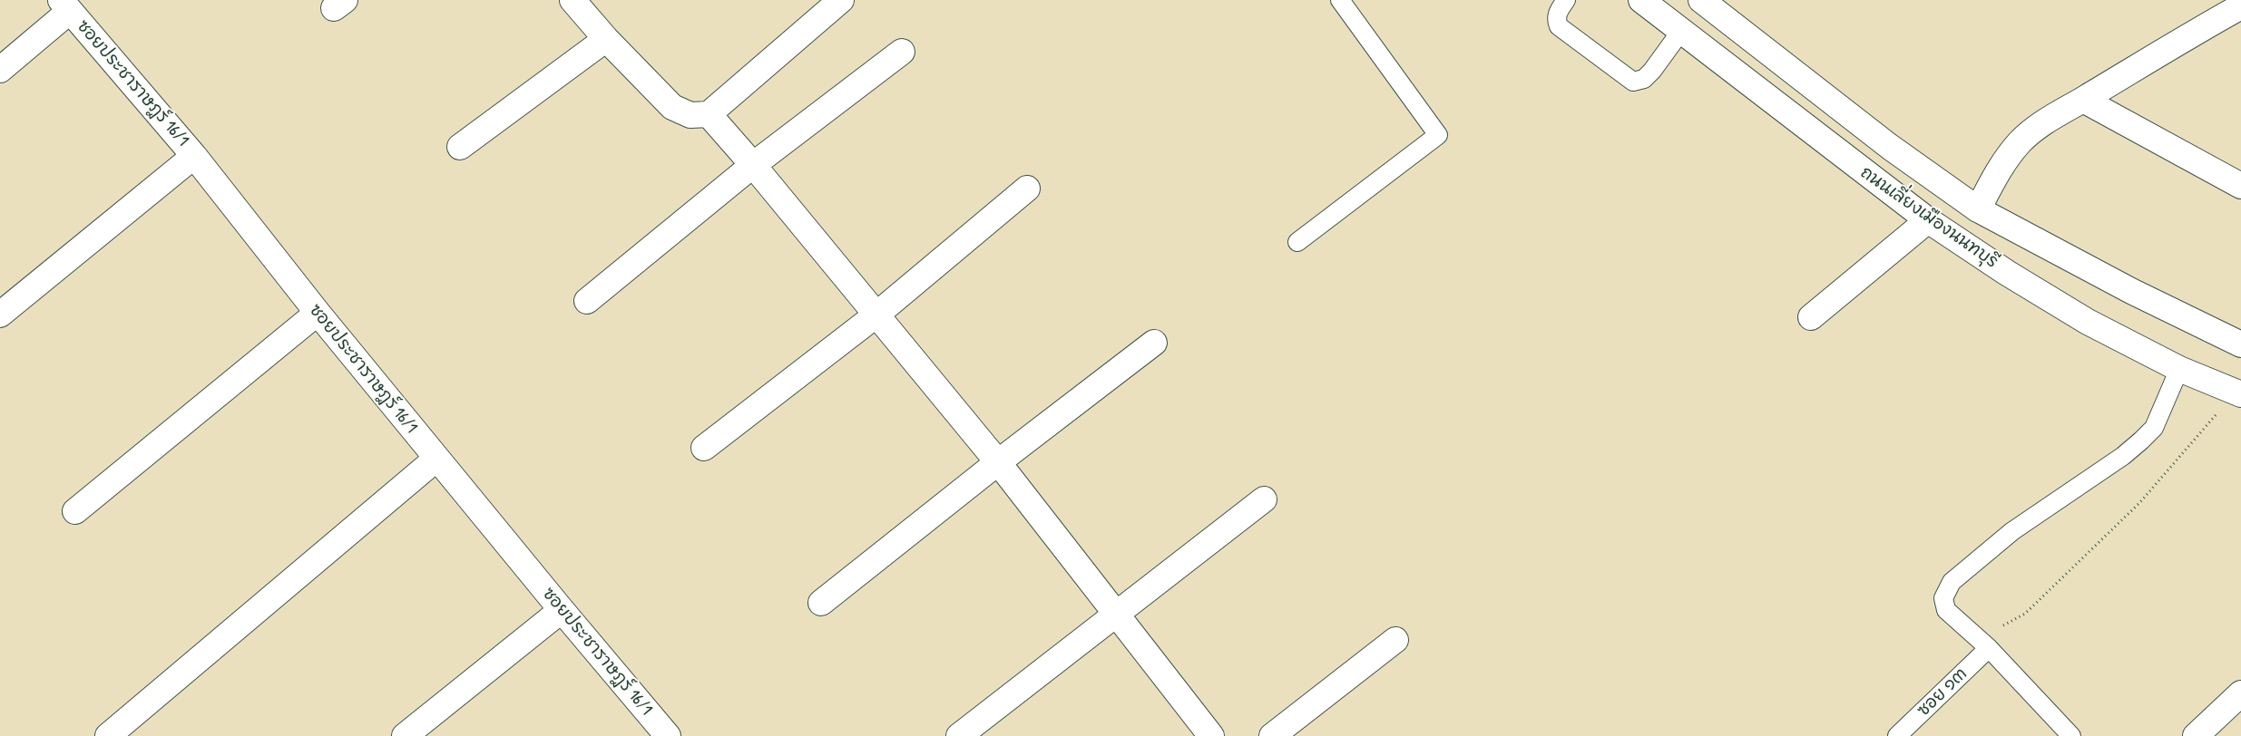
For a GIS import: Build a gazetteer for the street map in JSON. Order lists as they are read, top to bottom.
{
  "streets": {
    "street": ["ซอยประชาราษฎร์ 16/1", "ถนนเลี่ยงเมืองนนทบุรี"],
    "lane": ["ซอย ๑๓"]
  }
}
